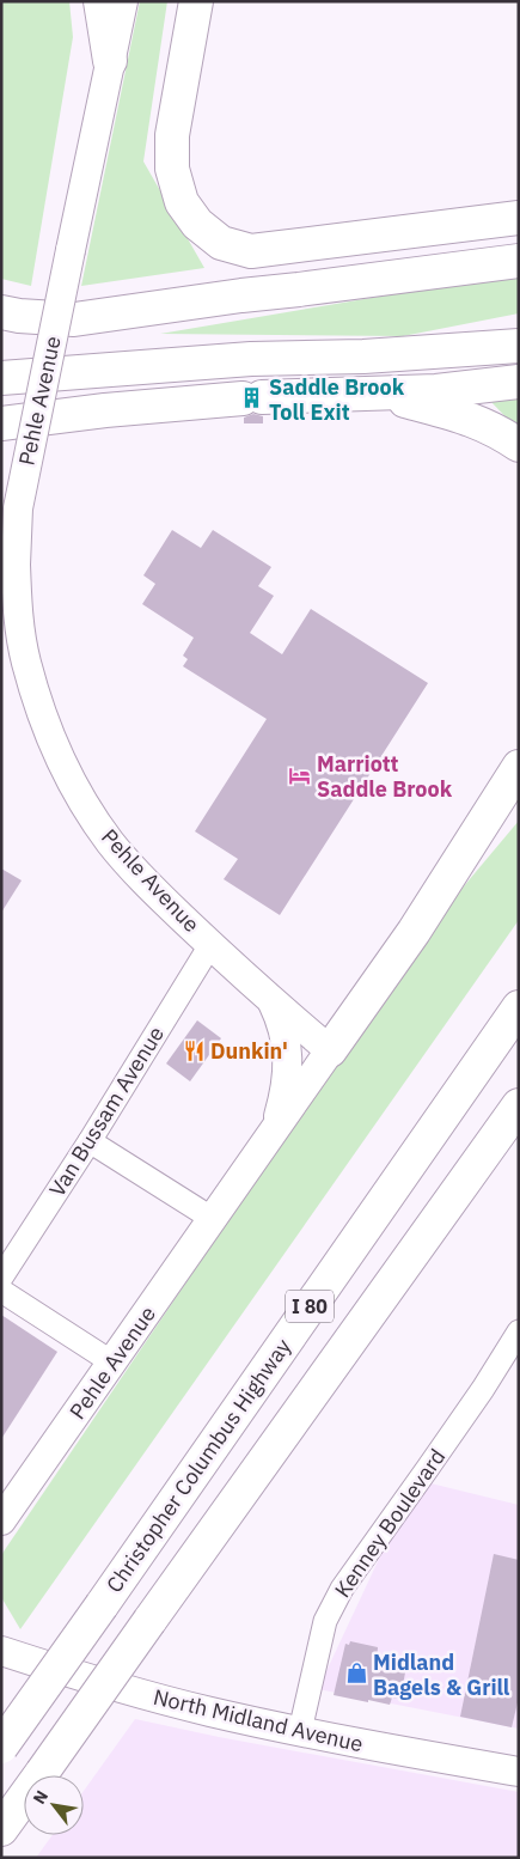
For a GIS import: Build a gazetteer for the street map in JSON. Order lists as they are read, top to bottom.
{
  "streets": {
    "highway": ["I 80", "Christopher Columbus Highway"],
    "street": [
      "Pehle Avenue",
      "Van Bussam Avenue",
      "Kenney Boulevard",
      "North Midland Avenue"
    ]
  },
  "crossings": [
    ["Pehle Avenue", "Van Bussam Avenue"],
    ["Kenney Boulevard", "North Midland Avenue"]
  ],
  "places": {
    "building": ["Saddle Brook Toll Exit"],
    "hotel": ["Marriott Saddle Brook"],
    "restaurant": ["Dunkin'"],
    "shop": ["Midland Bagels & Grill"]
  },
  "north": "top left"
}
